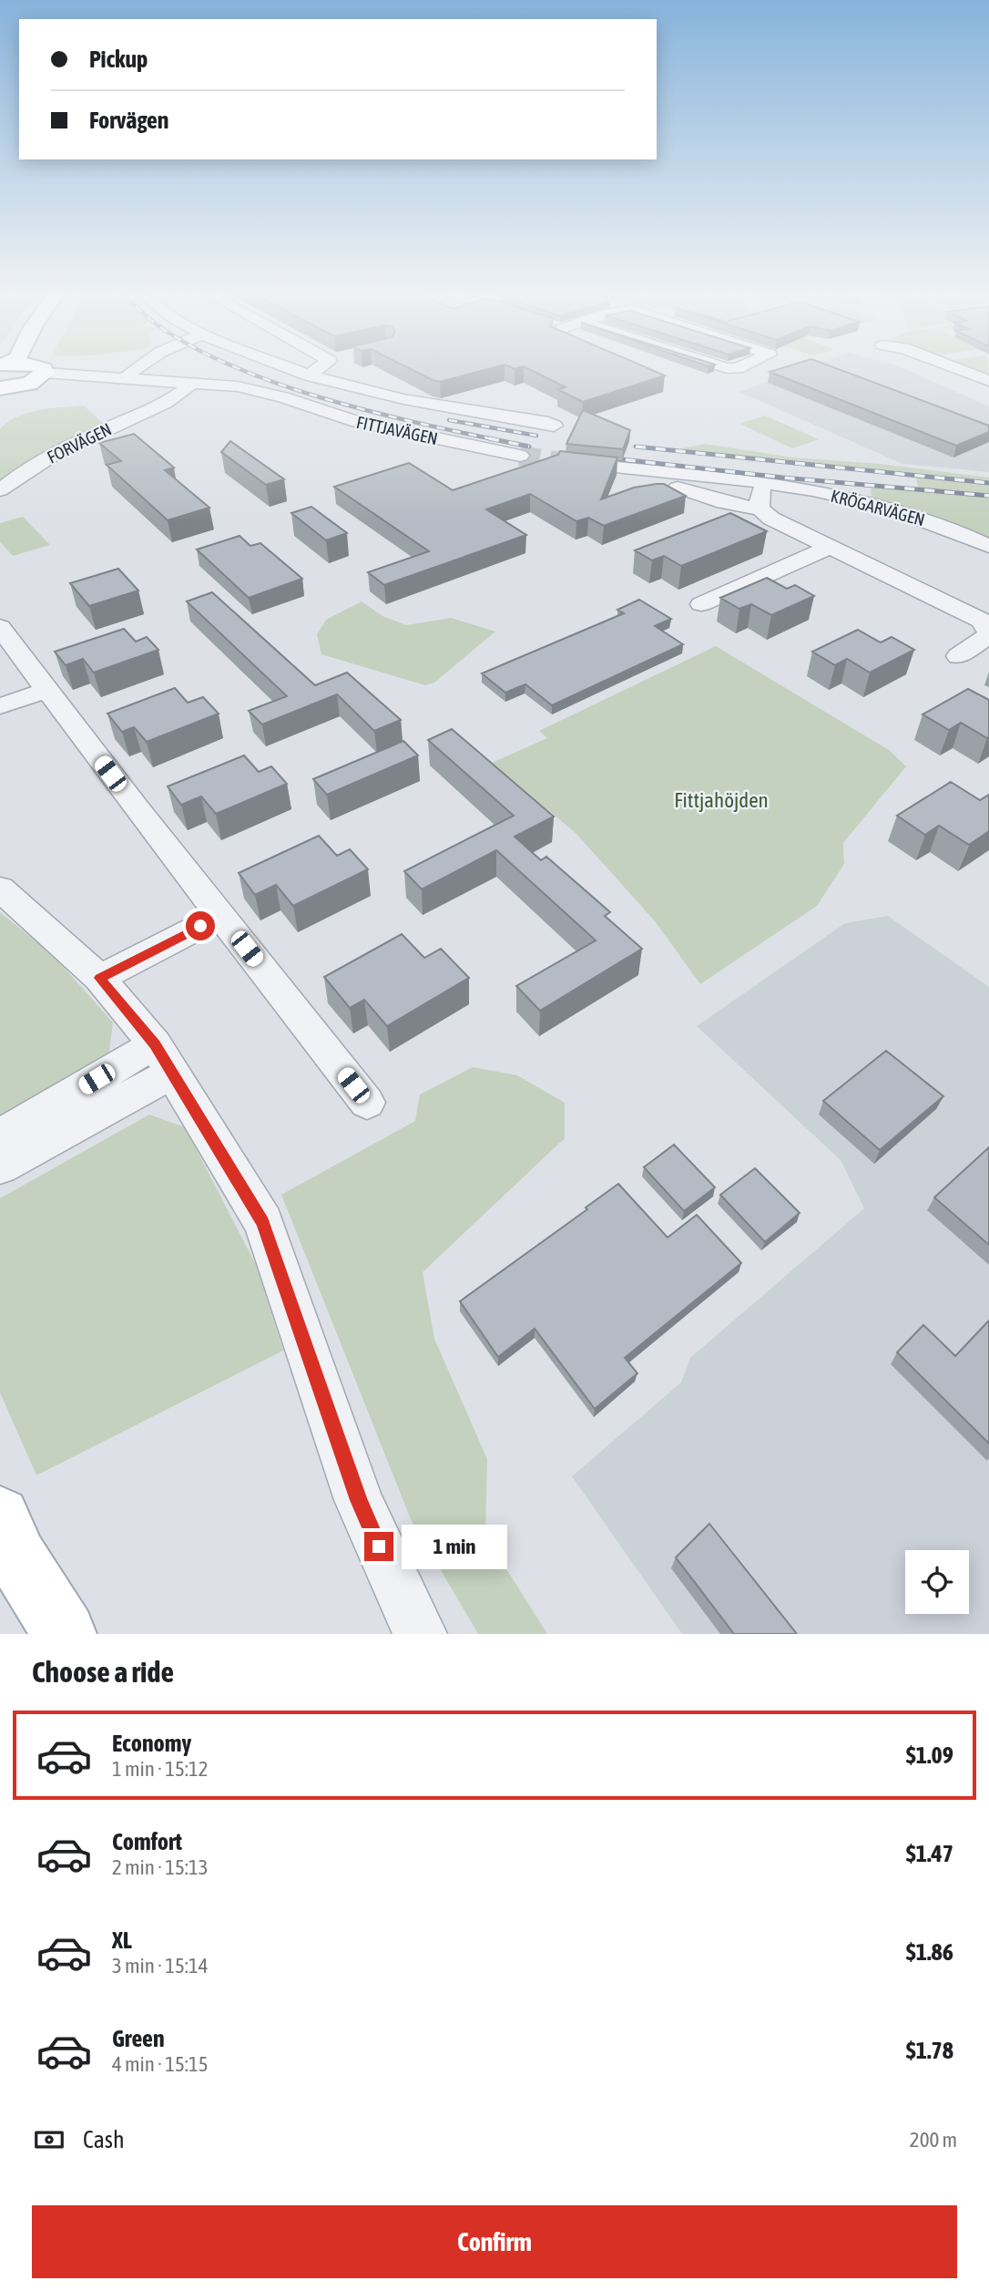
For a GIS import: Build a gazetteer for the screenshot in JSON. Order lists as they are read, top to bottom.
{
  "streets": {
    "street": ["FITTJAVÄGEN", "FORVÄGEN", "KRÖGARVÄGEN"]
  },
  "crossings": [
    ["FITTJAVÄGEN", "FORVÄGEN"]
  ],
  "parks": ["Fittjahöjden"],
  "page": {
    "banner": ["Pickup", "Forvägen"],
    "bubble": "1 min",
    "heading": "Choose a ride",
    "list": [
      {
        "name": "Economy",
        "note": "1 min · 15:12",
        "value": "$1.09"
      },
      {
        "name": "Comfort",
        "note": "2 min · 15:13",
        "value": "$1.47"
      },
      {
        "name": "XL",
        "note": "3 min · 15:14",
        "value": "$1.86"
      },
      {
        "name": "Green",
        "note": "4 min · 15:15",
        "value": "$1.78"
      }
    ],
    "pay": ["Cash", "200 m"],
    "buttons": "Confirm"
  }
}
